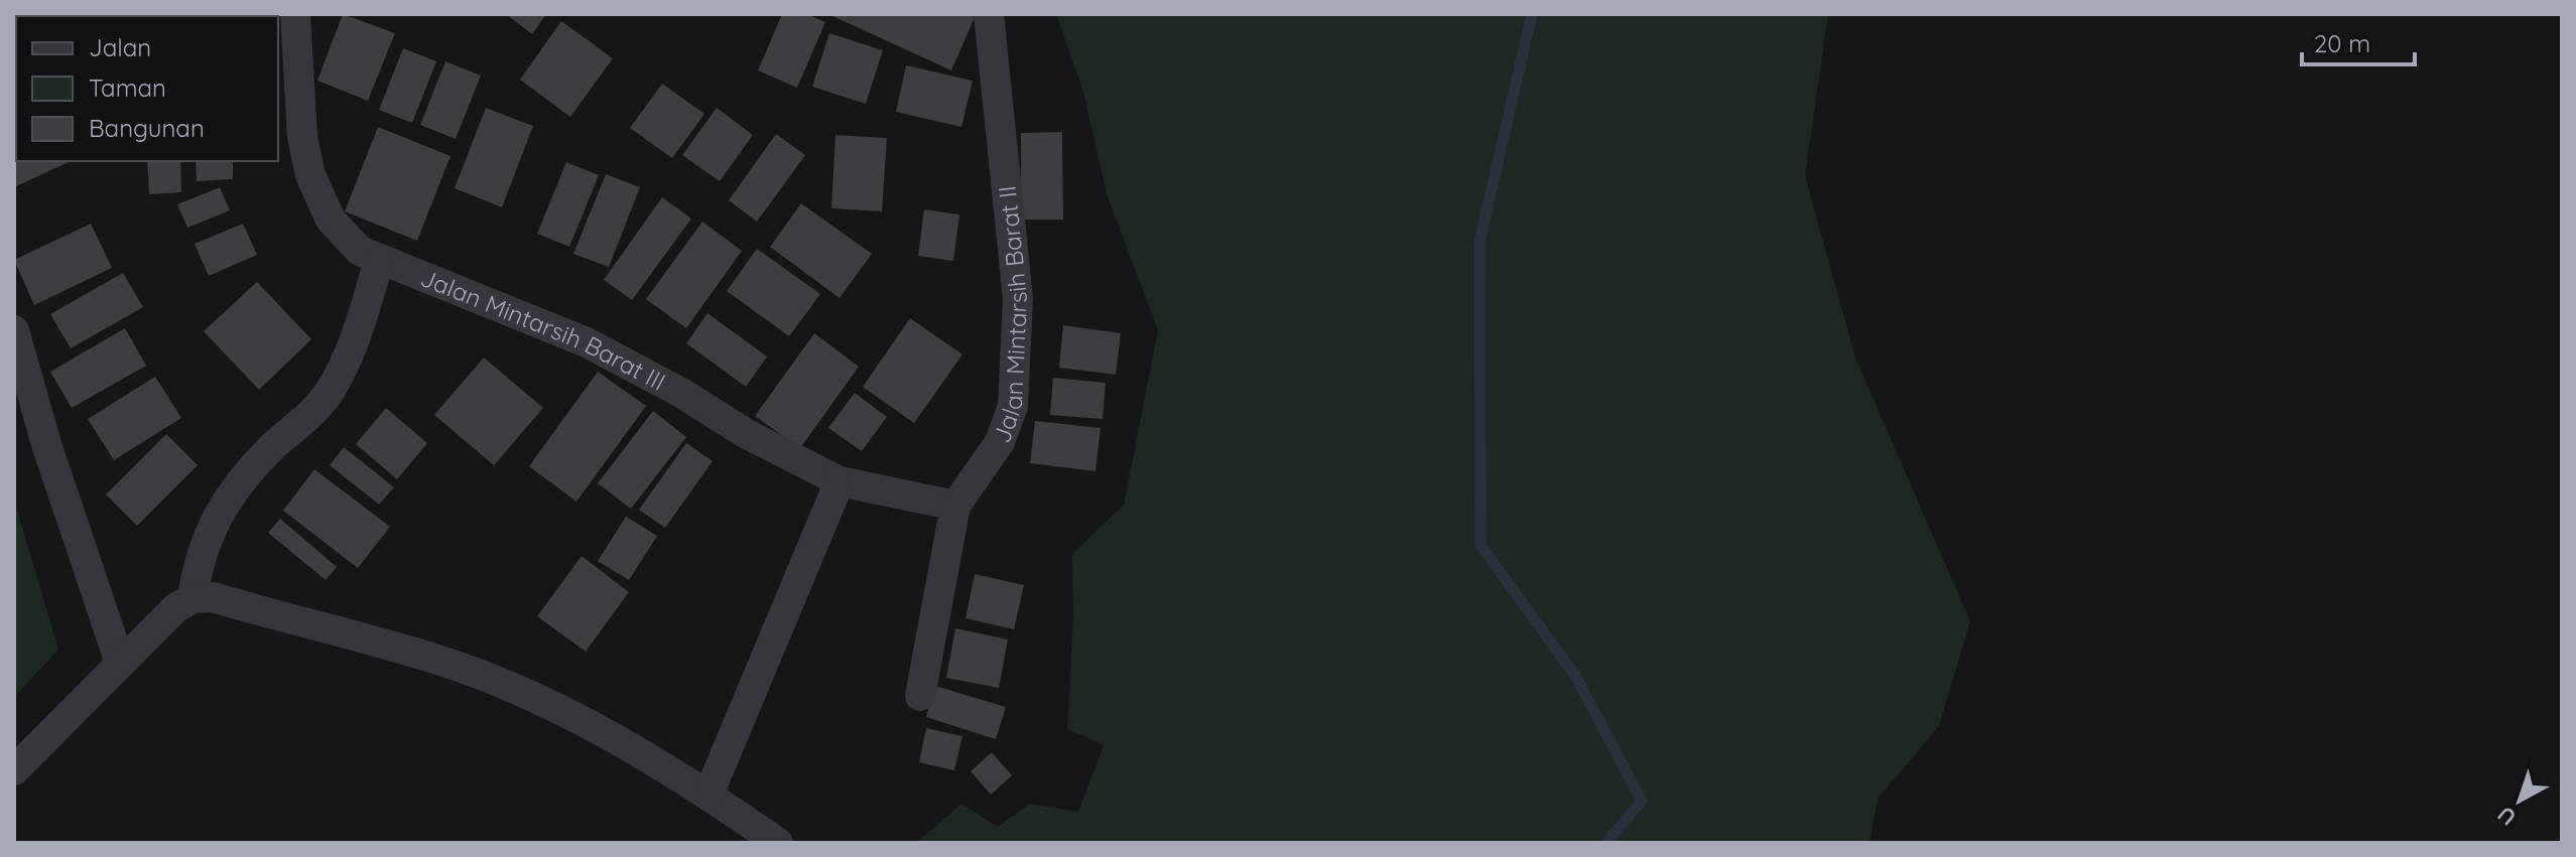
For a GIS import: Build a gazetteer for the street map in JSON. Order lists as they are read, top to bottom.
{
  "streets": {
    "street": ["Jalan Mintarsih Barat II", "Jalan Mintarsih Barat III"]
  },
  "crossings": [
    ["Jalan Mintarsih Barat II", "Jalan Mintarsih Barat III"]
  ],
  "legend": ["Jalan", "Taman", "Bangunan"],
  "scale_bar": "20 m",
  "north": "bottom left"
}
